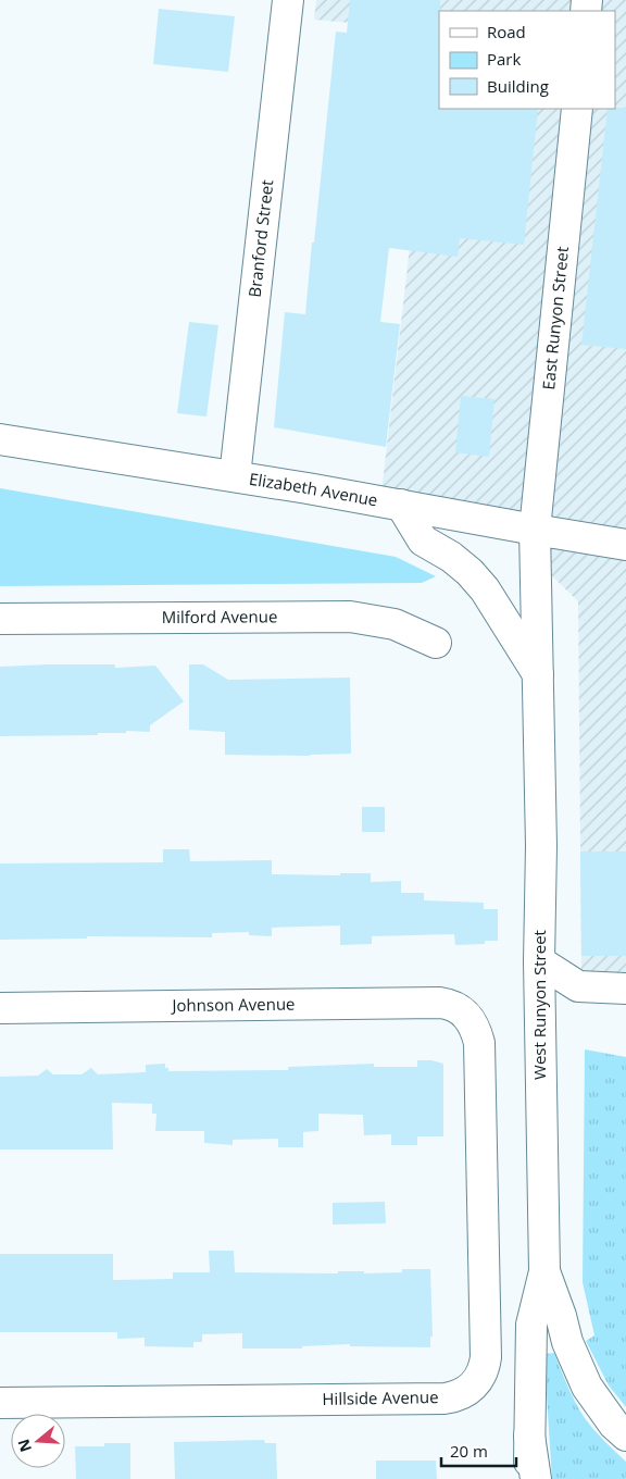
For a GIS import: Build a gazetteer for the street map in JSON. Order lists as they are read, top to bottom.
{
  "streets": {
    "main road": [
      "Branford Street",
      "East Runyon Street",
      "Elizabeth Avenue",
      "Milford Avenue",
      "Johnson Avenue",
      "West Runyon Street",
      "Hillside Avenue"
    ]
  },
  "crossings": [
    ["Branford Street", "Elizabeth Avenue"],
    ["East Runyon Street", "Elizabeth Avenue"],
    ["East Runyon Street", "West Runyon Street"],
    ["Elizabeth Avenue", "West Runyon Street"],
    ["Johnson Avenue", "Hillside Avenue"]
  ],
  "legend": ["Road", "Park", "Building"],
  "scale_bar": "20 m",
  "north": "left"
}
